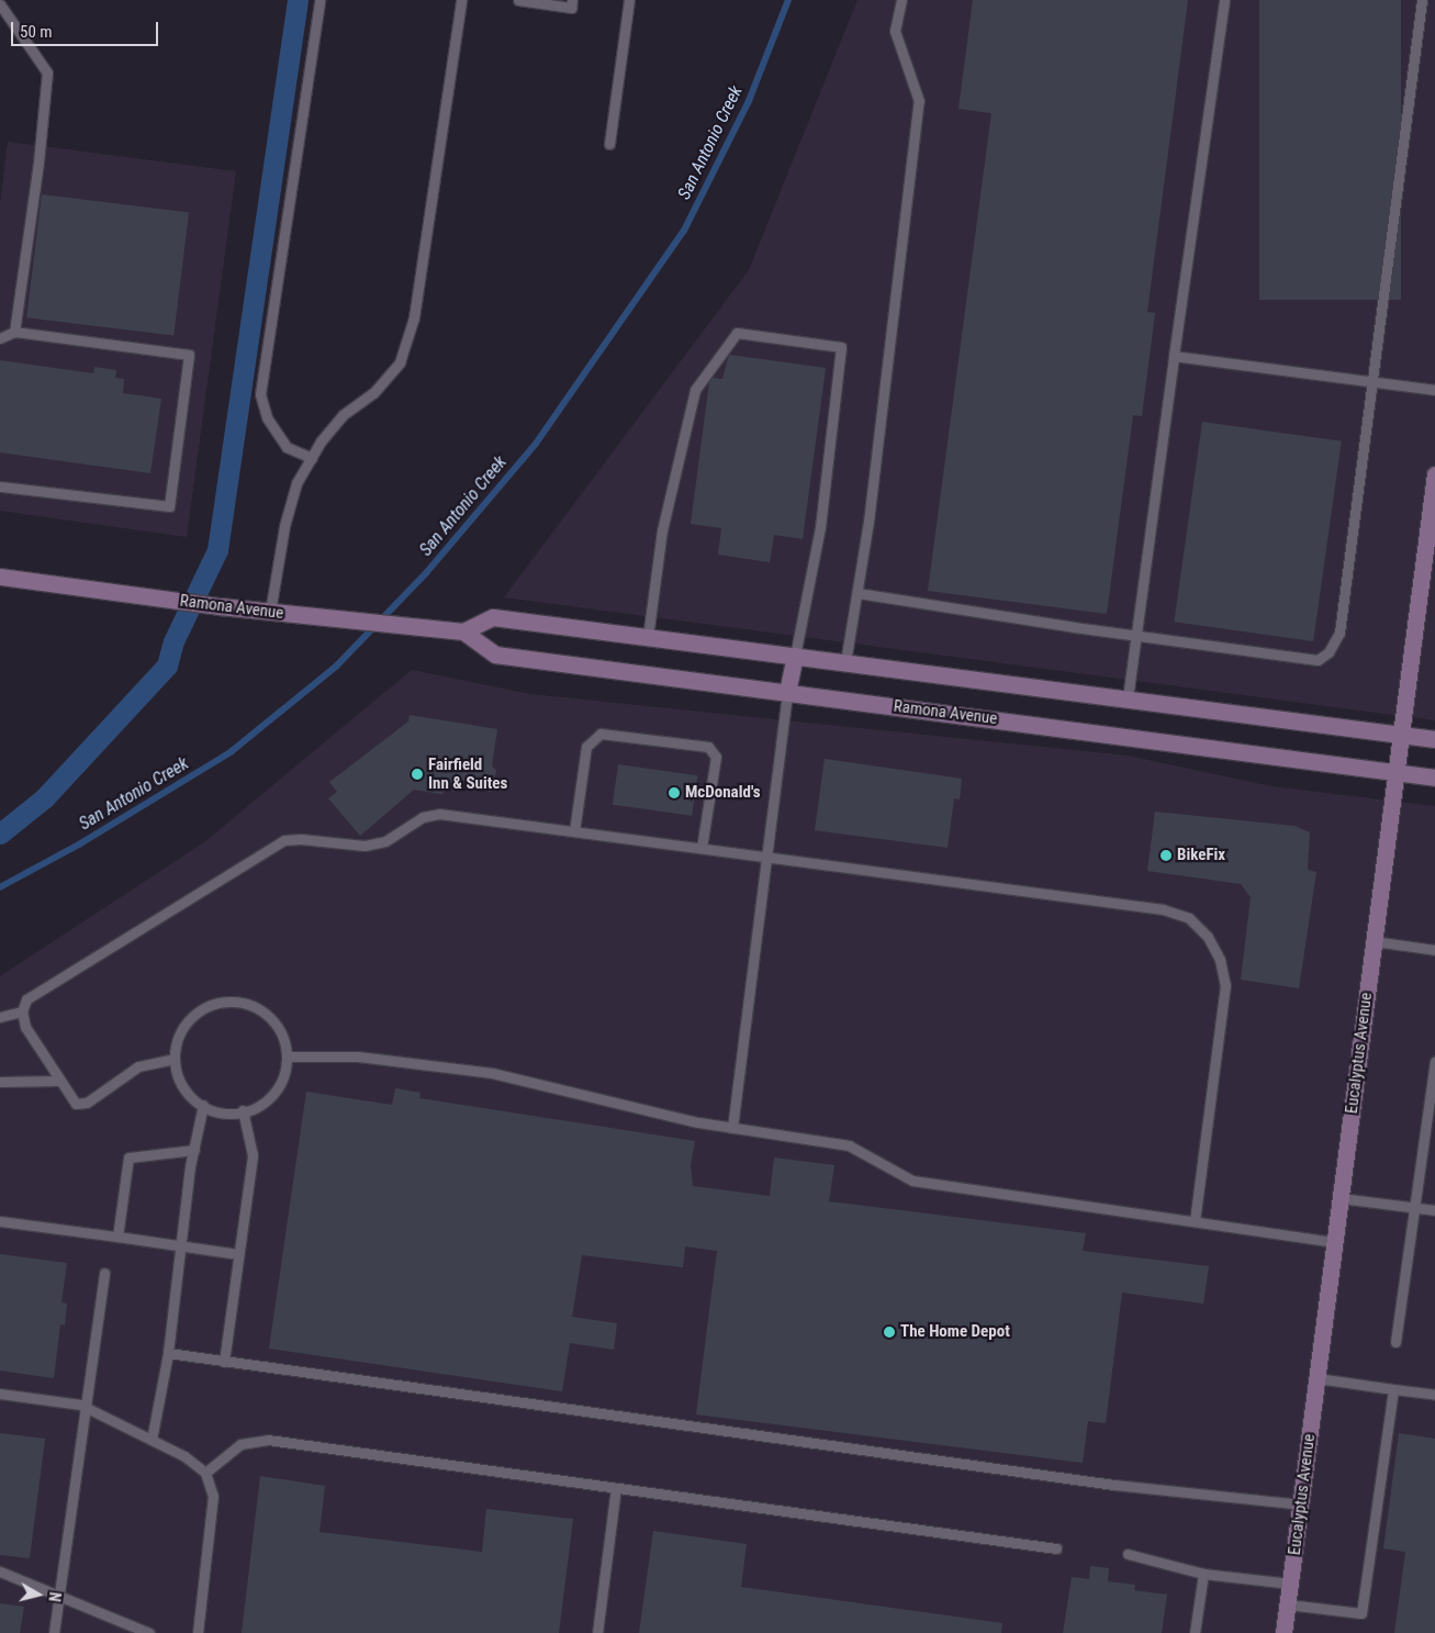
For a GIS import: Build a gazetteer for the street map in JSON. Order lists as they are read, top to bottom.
{
  "streets": {
    "main road": ["Ramona Avenue", "Eucalyptus Avenue"]
  },
  "crossings": [
    ["Ramona Avenue", "Eucalyptus Avenue"]
  ],
  "water": ["San Antonio Creek"],
  "places": [
    "Fairfield Inn & Suites",
    "McDonald's",
    "BikeFix",
    "The Home Depot"
  ],
  "scale_bar": "50 m",
  "north": "right"
}
